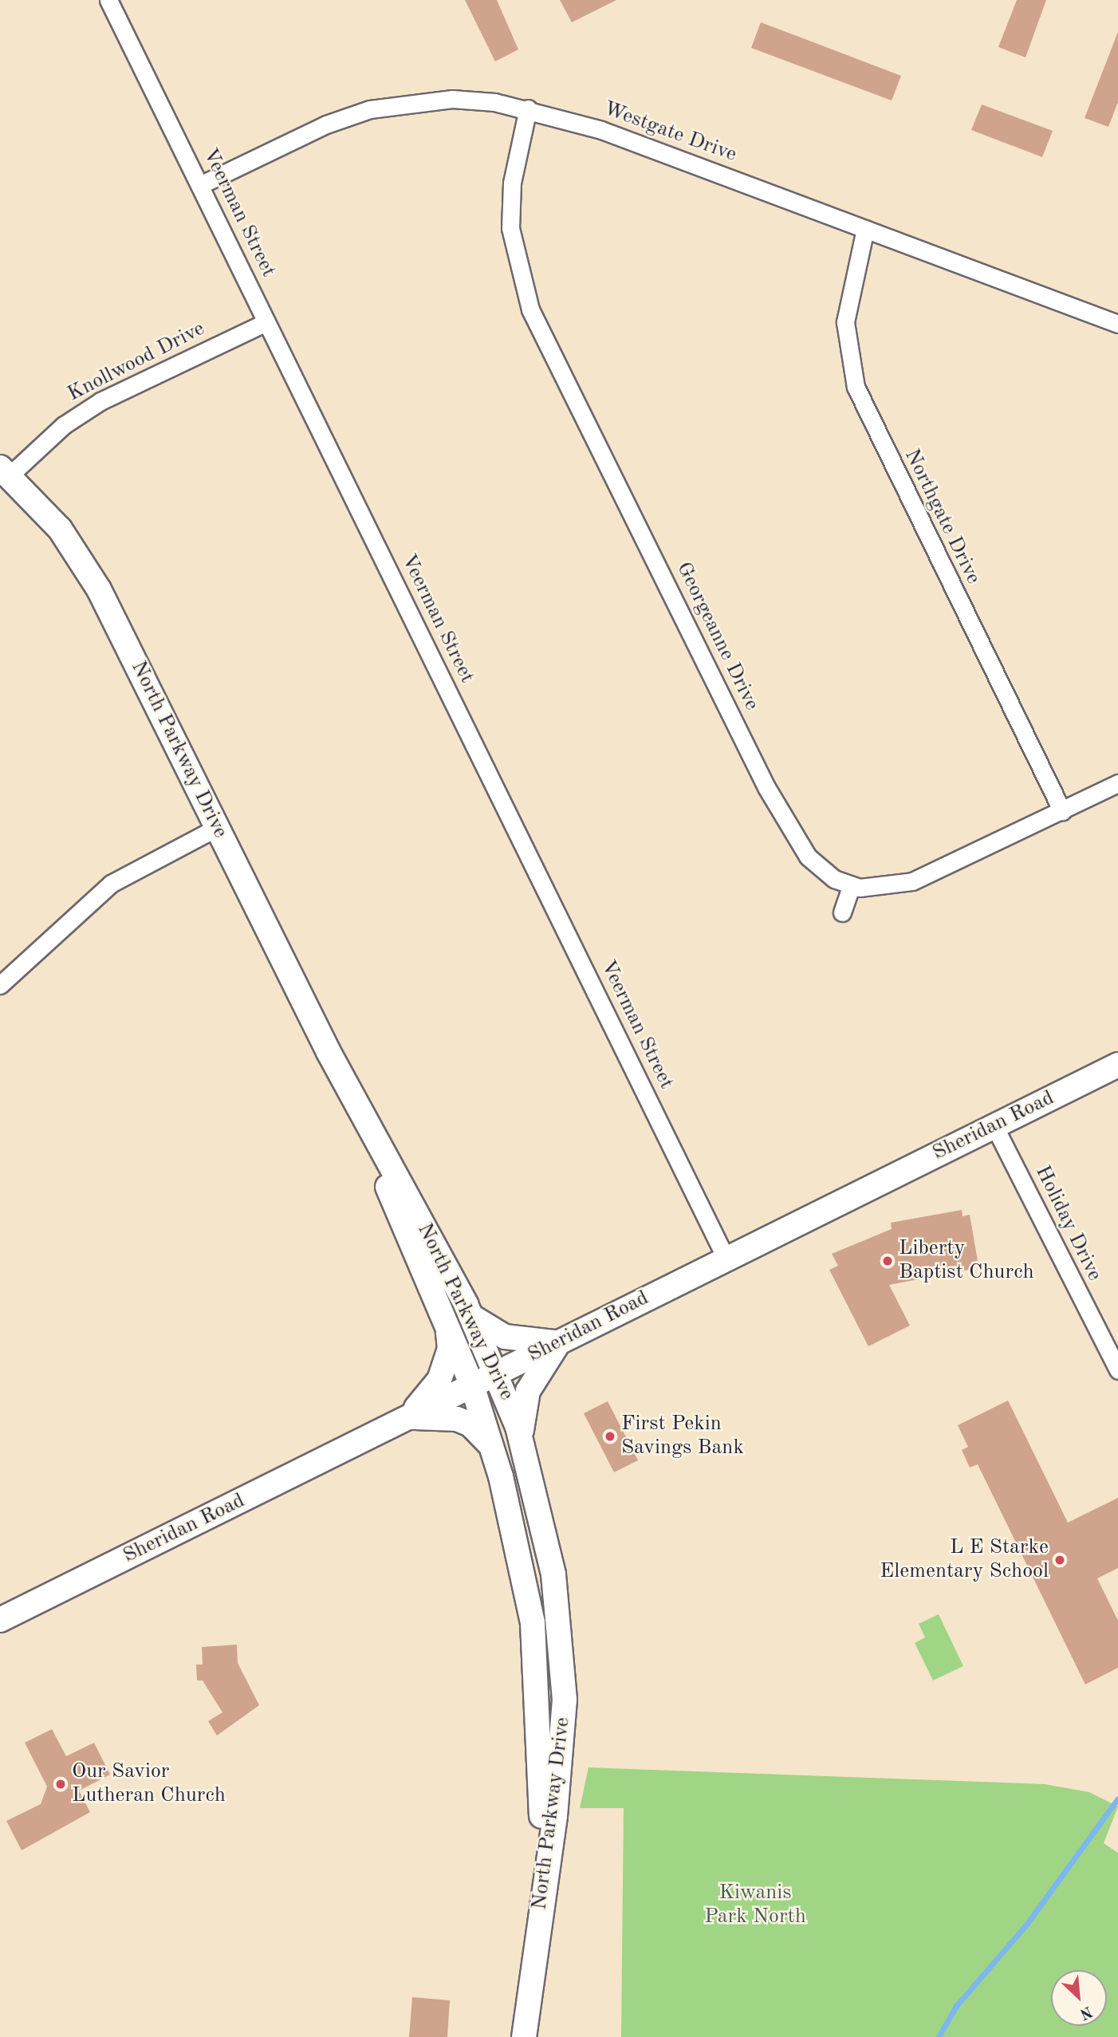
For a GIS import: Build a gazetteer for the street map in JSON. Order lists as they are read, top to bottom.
{
  "streets": {
    "main road": ["North Parkway Drive", "Sheridan Road"],
    "street": [
      "Westgate Drive",
      "Veerman Street",
      "Knollwood Drive",
      "Northgate Drive",
      "Georgeanne Drive",
      "Holiday Drive"
    ]
  },
  "crossings": [
    ["Westgate Drive", "Veerman Street"],
    ["Westgate Drive", "Northgate Drive"],
    ["Westgate Drive", "Georgeanne Drive"],
    ["Veerman Street", "Knollwood Drive"],
    ["Veerman Street", "Sheridan Road"],
    ["Knollwood Drive", "North Parkway Drive"],
    ["Northgate Drive", "Georgeanne Drive"],
    ["North Parkway Drive", "Sheridan Road"],
    ["Sheridan Road", "Holiday Drive"]
  ],
  "parks": ["Kiwanis Park North"],
  "places": [
    "Liberty Baptist Church",
    "First Pekin Savings Bank",
    "L E Starke Elementary School",
    "Our Savior Lutheran Church"
  ],
  "north": "bottom right"
}
